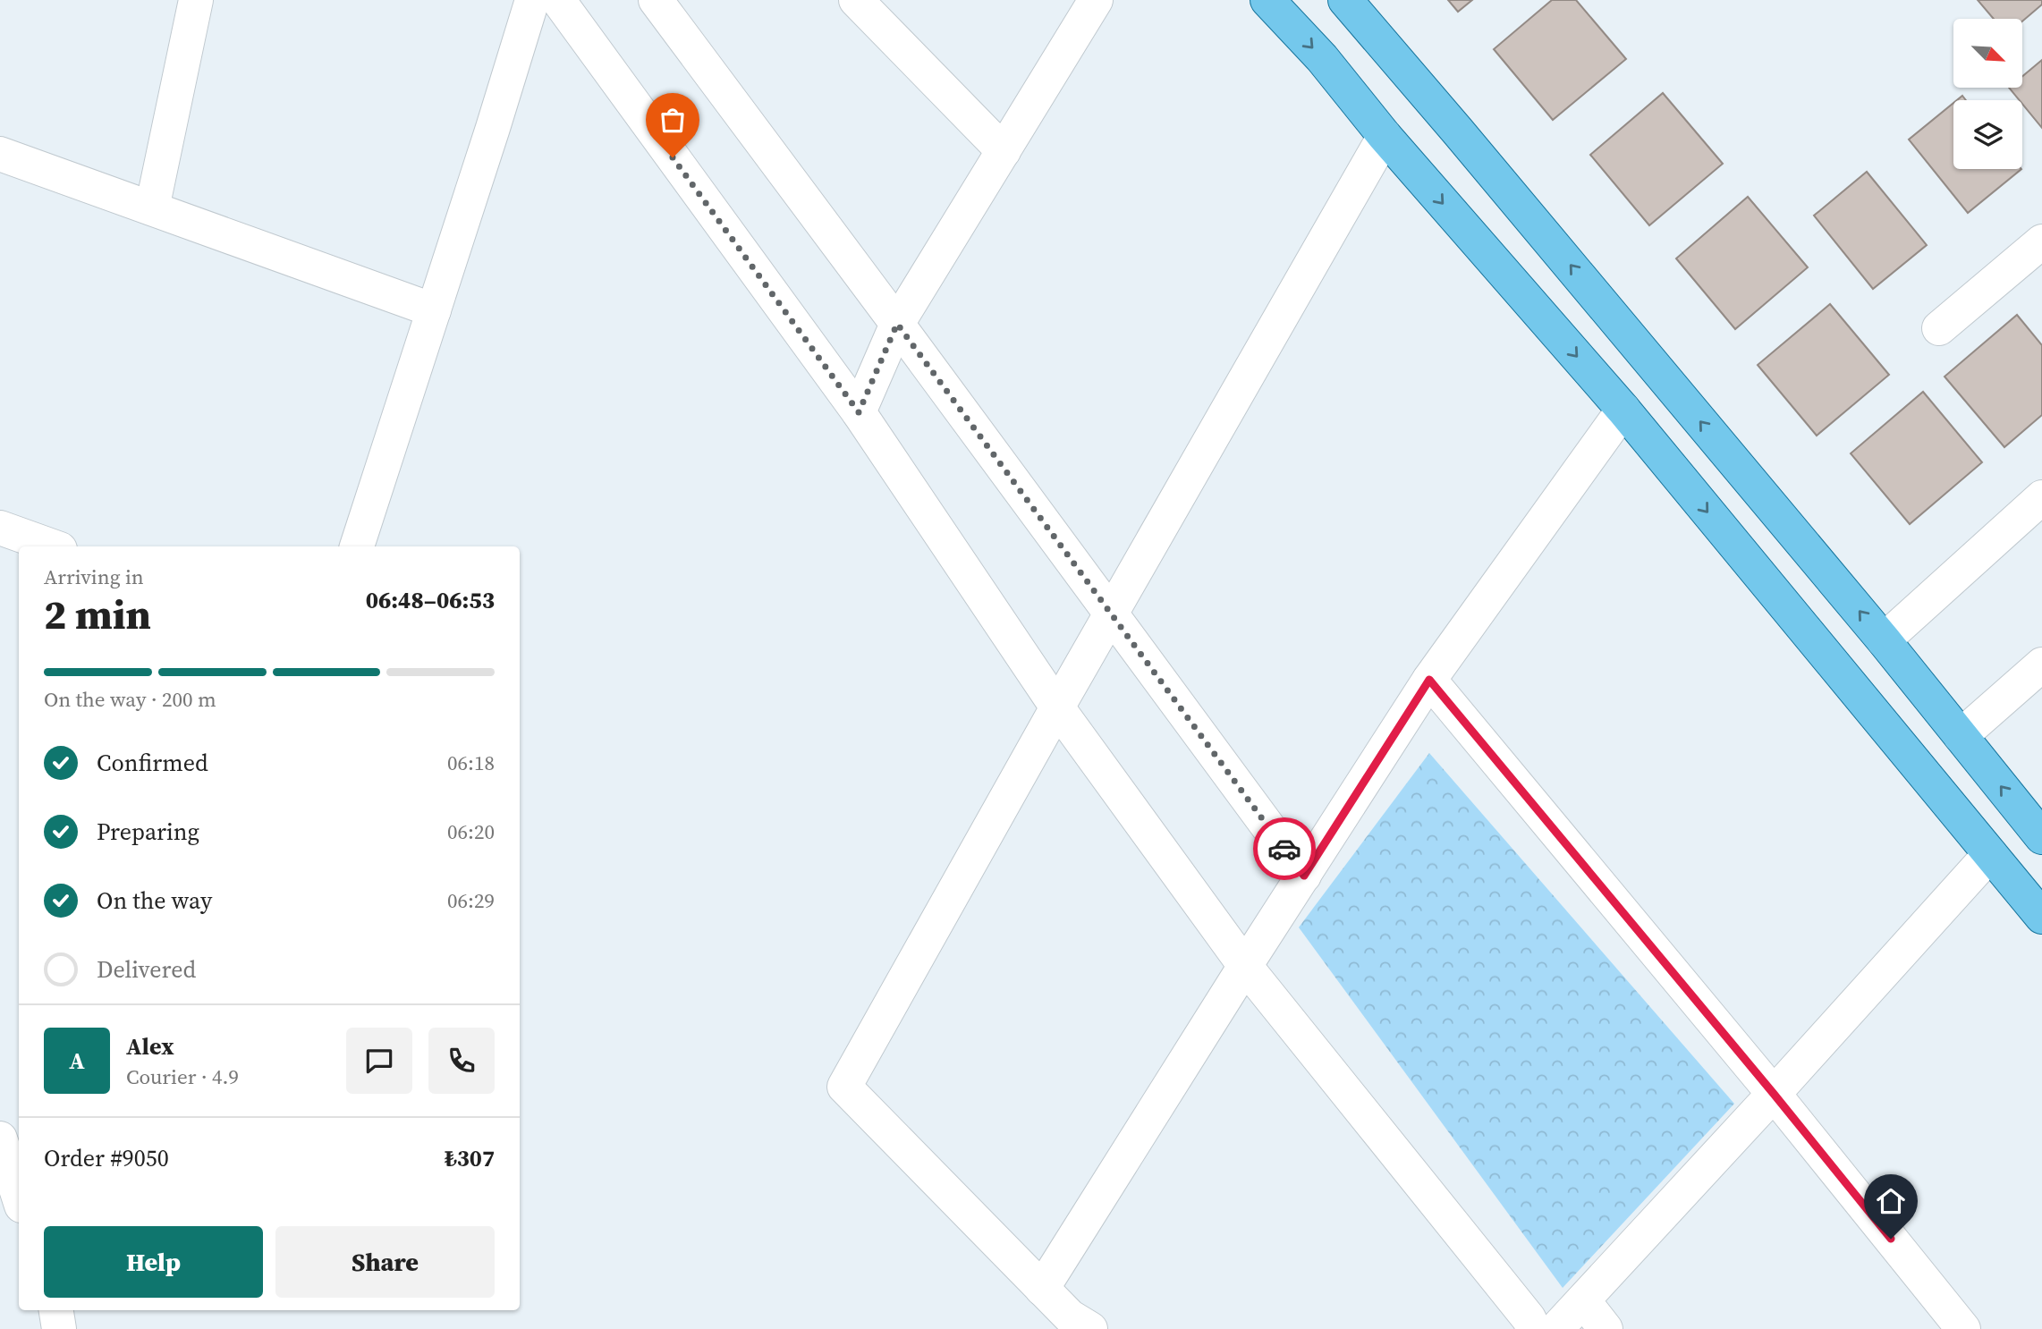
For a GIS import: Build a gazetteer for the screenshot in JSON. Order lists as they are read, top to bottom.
{
  "north": "bottom right",
  "page": {
    "heading": ["2 min", "Arriving in", "06:48–06:53"],
    "panel": [
      "Alex",
      "Courier · 4.9",
      "Order #9050",
      "₺307"
    ],
    "bar": "On the way · 200 m",
    "list": [
      ["Confirmed", "06:18"],
      ["Preparing", "06:20"],
      ["On the way", "06:29"],
      "Delivered"
    ],
    "round": "A",
    "buttons": ["Help", "Share"]
  }
}
